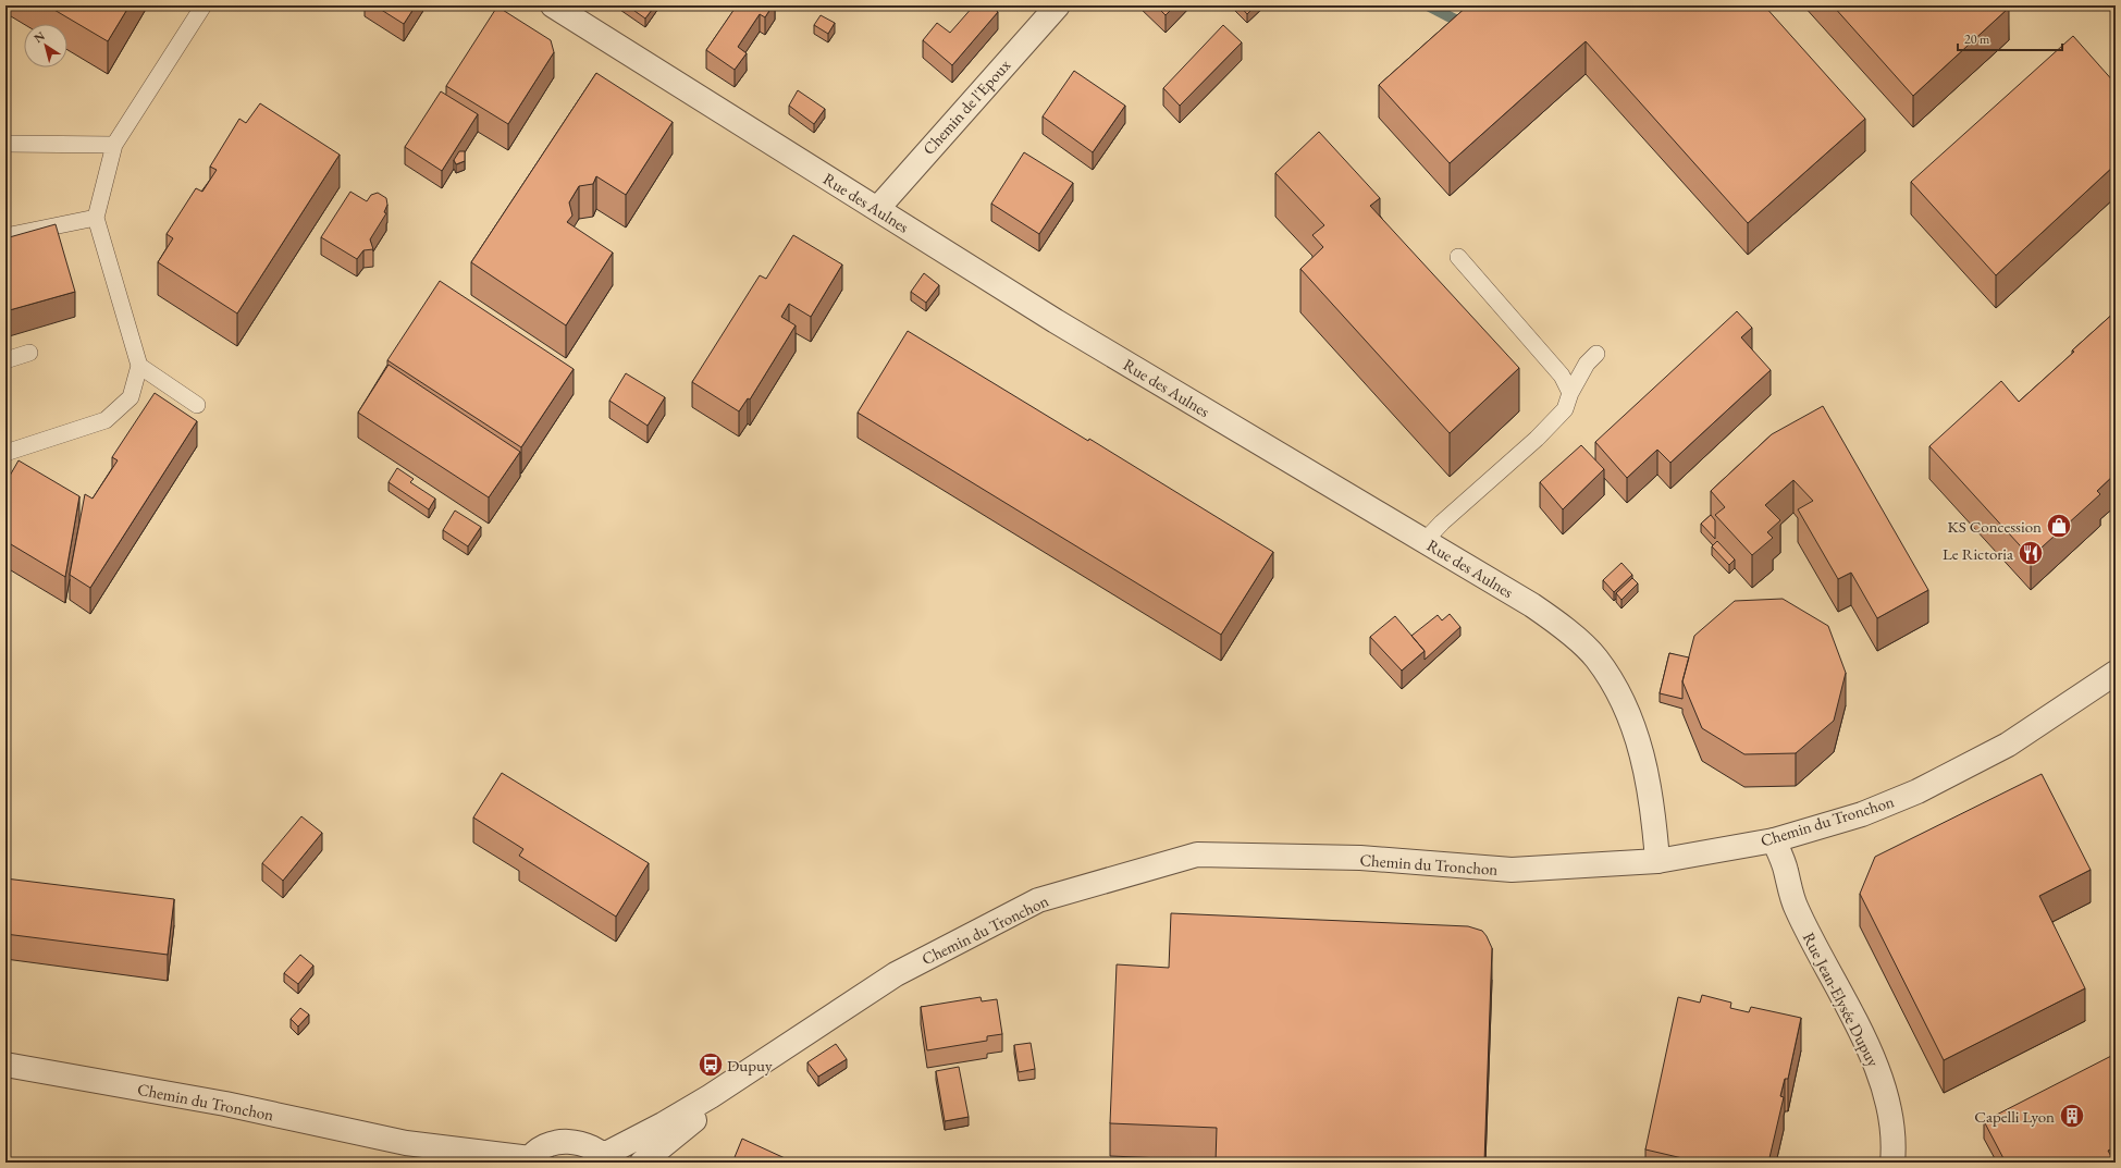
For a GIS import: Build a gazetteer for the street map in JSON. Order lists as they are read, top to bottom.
{
  "streets": {
    "street": [
      "Chemin de l'Epoux",
      "Rue des Aulnes",
      "Chemin du Tronchon",
      "Rue Jean-Elysée Dupuy"
    ]
  },
  "crossings": [
    ["Chemin de l'Epoux", "Rue des Aulnes"],
    ["Rue des Aulnes", "Chemin du Tronchon"],
    ["Chemin du Tronchon", "Rue Jean-Elysée Dupuy"]
  ],
  "places": {
    "shop": ["KS Concession"],
    "restaurant": ["Le Rictoria"],
    "bus stop": ["Dupuy"],
    "building": ["Capelli Lyon"]
  },
  "scale_bar": "20 m",
  "north": "top left"
}
